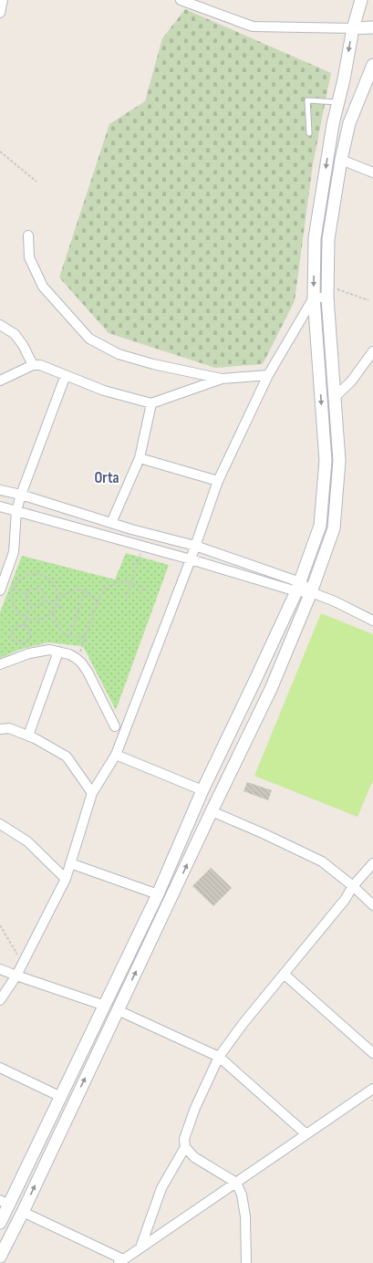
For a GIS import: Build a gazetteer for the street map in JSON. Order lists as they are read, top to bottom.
{
  "districts": ["Orta"]
}
